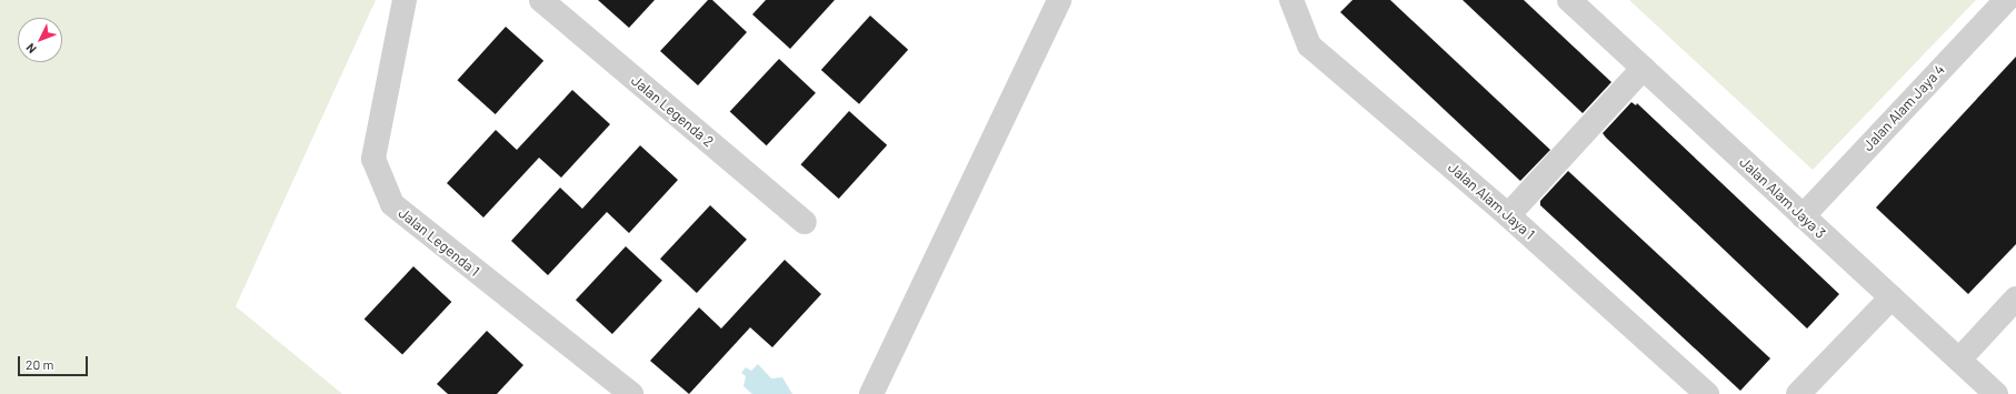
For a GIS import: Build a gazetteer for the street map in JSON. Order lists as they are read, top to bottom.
{
  "streets": {
    "street": [
      "Jalan Alam Jaya 4",
      "Jalan Legenda 2",
      "Jalan Alam Jaya 3",
      "Jalan Alam Jaya 1",
      "Jalan Legenda 1"
    ]
  },
  "crossings": [
    ["Jalan Alam Jaya 4", "Jalan Alam Jaya 3"]
  ],
  "scale_bar": "20 m",
  "north": "bottom left"
}
